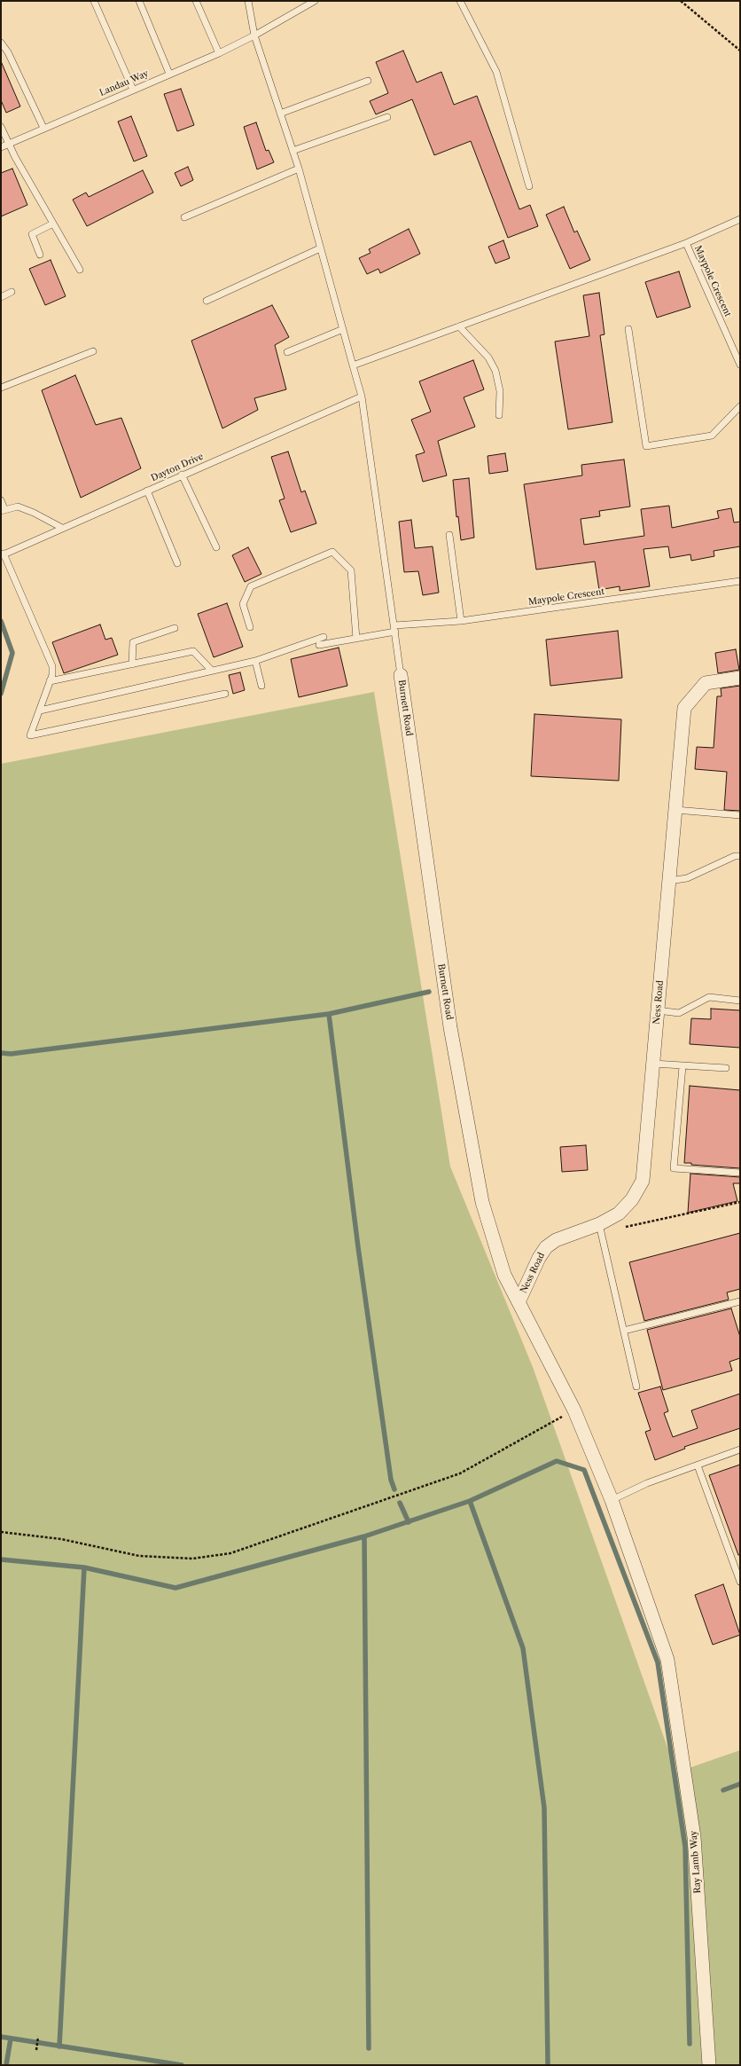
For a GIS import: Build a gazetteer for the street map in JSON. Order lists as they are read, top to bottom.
{
  "streets": {
    "street": ["Burnett Road", "Ness Road", "Ray Lamb Way"],
    "lane": ["Landau Way", "Maypole Crescent", "Dayton Drive"]
  },
  "crossings": [
    ["Burnett Road", "Ness Road"],
    ["Burnett Road", "Ray Lamb Way"]
  ]
}
